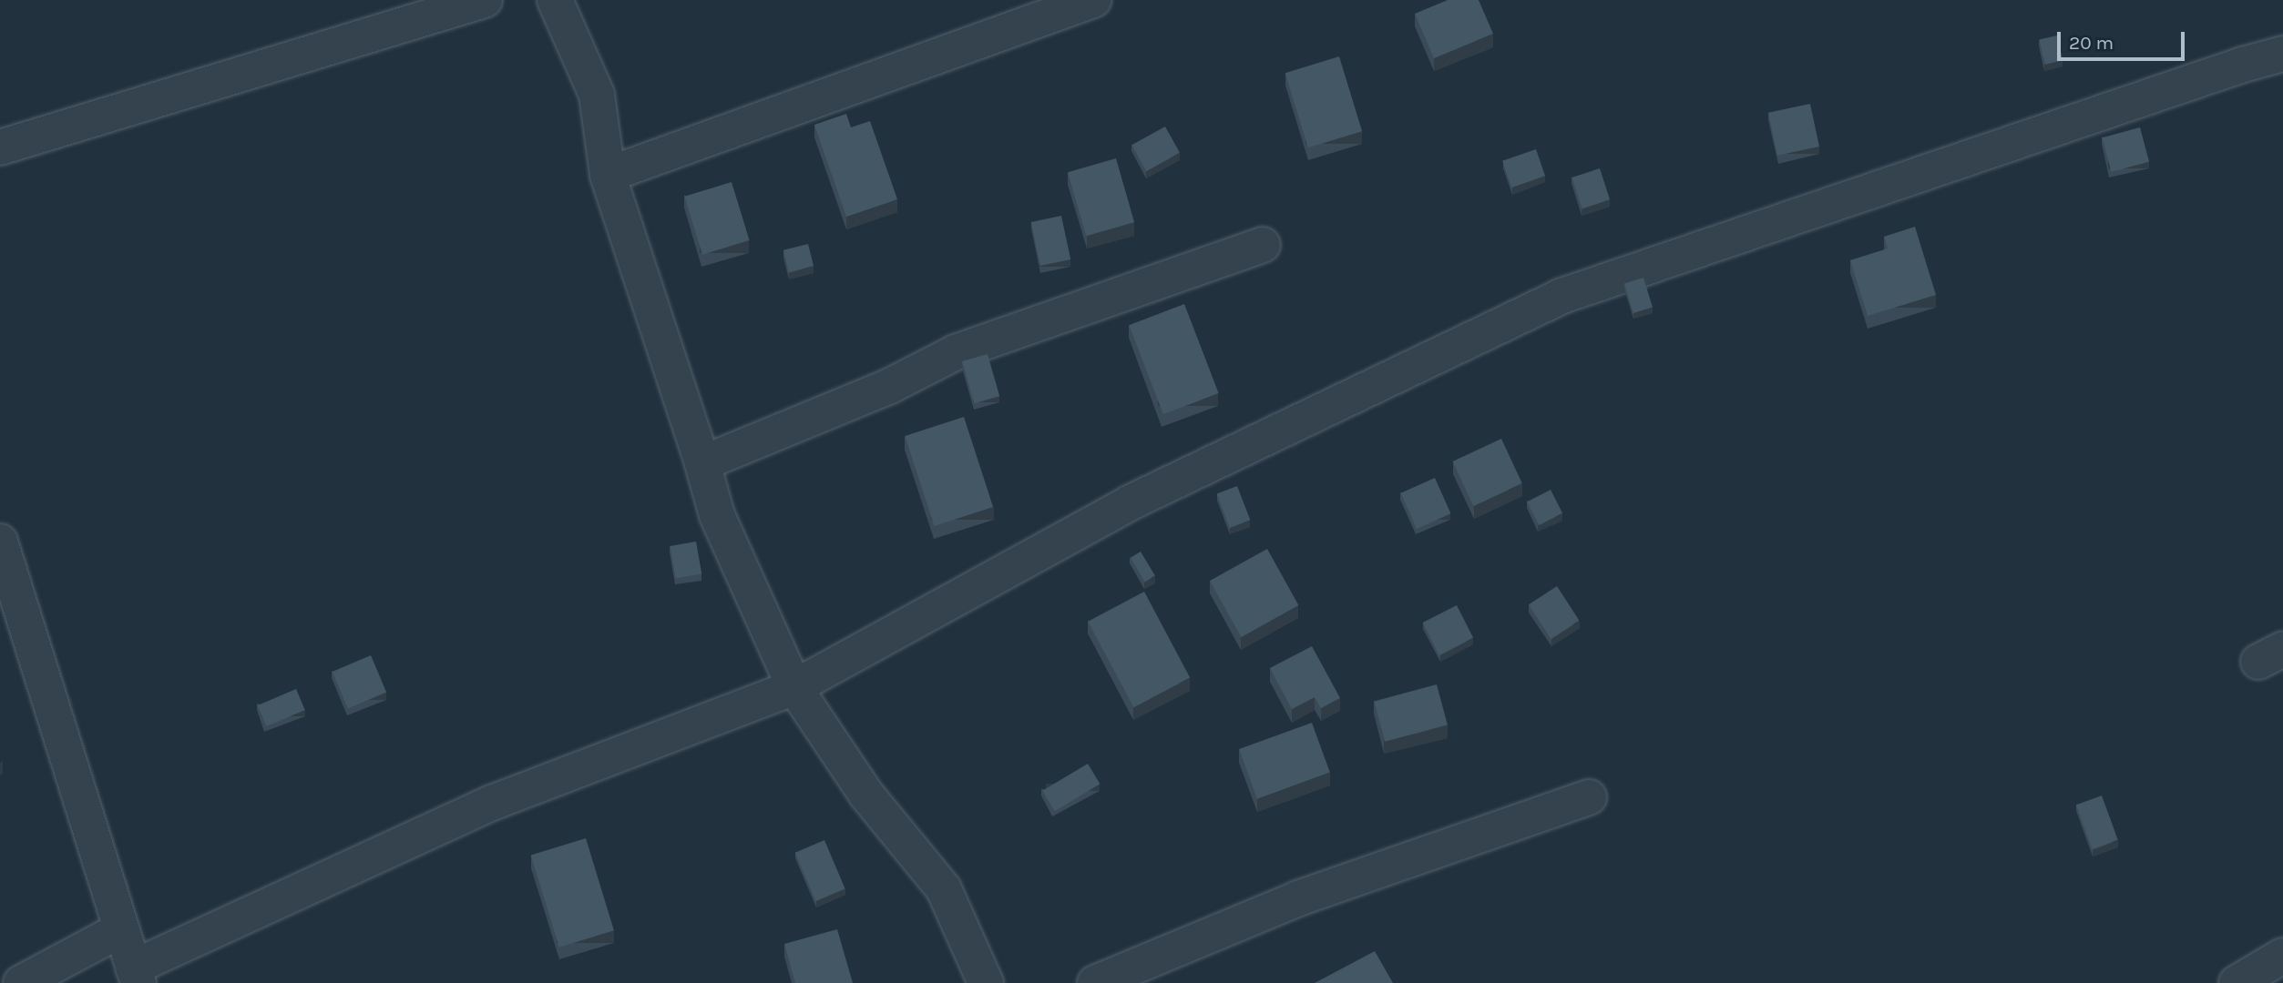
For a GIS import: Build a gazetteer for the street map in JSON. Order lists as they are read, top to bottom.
{
  "scale_bar": "20 m"
}
